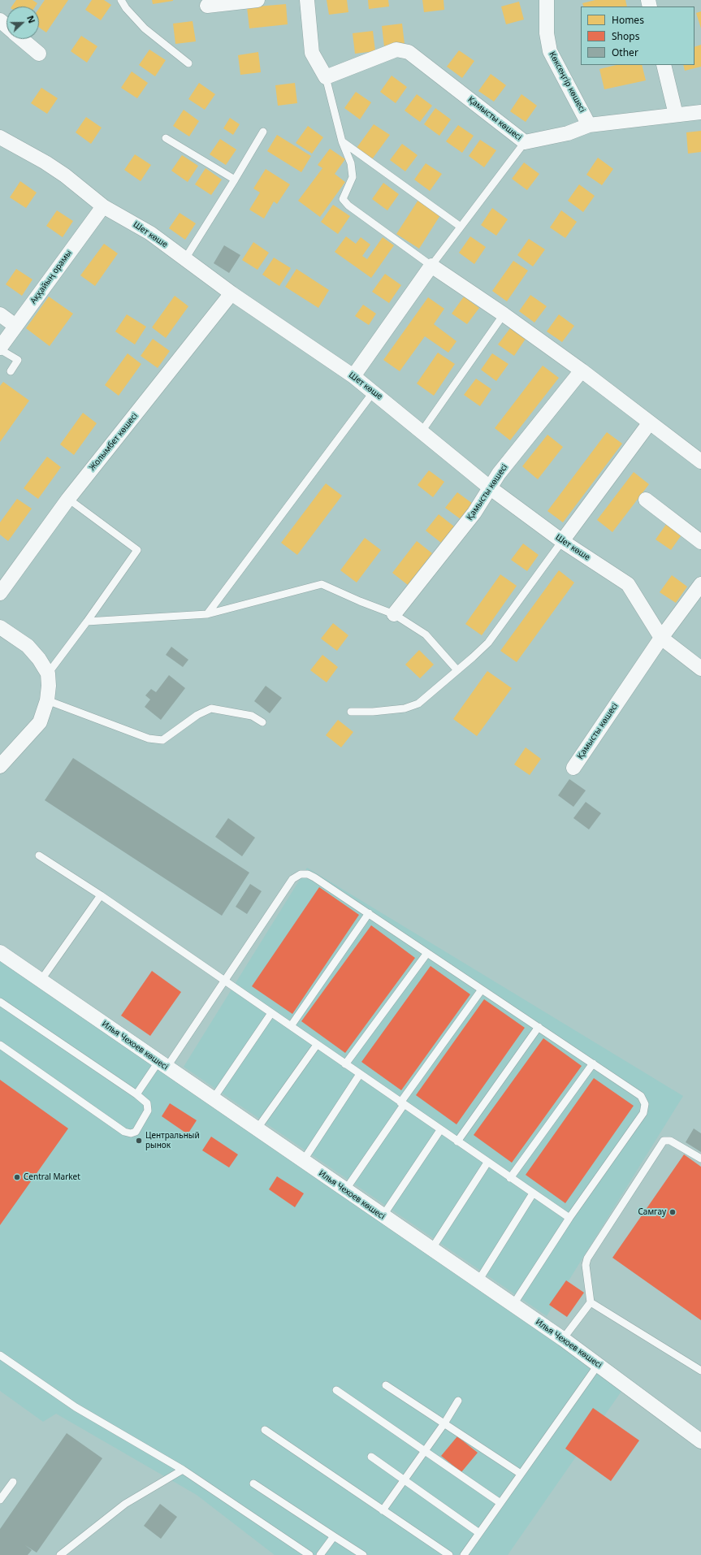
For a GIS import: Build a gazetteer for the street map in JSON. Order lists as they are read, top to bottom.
{
  "streets": {
    "street": [
      "Көксеңгір көшесі",
      "Қамысты көшесі",
      "Шет көше",
      "Аққайың орамы",
      "Жолымбет көшесі",
      "Илья Чехоев көшесі"
    ]
  },
  "crossings": [
    ["Көксеңгір көшесі", "Қамысты көшесі"],
    ["Қамысты көшесі", "Шет көше"],
    ["Шет көше", "Аққайың орамы"],
    ["Шет көше", "Жолымбет көшесі"]
  ],
  "places": ["Центральный рынок", "Central Market", "Самгау"],
  "legend": ["Homes", "Shops", "Other"],
  "north": "right"
}
